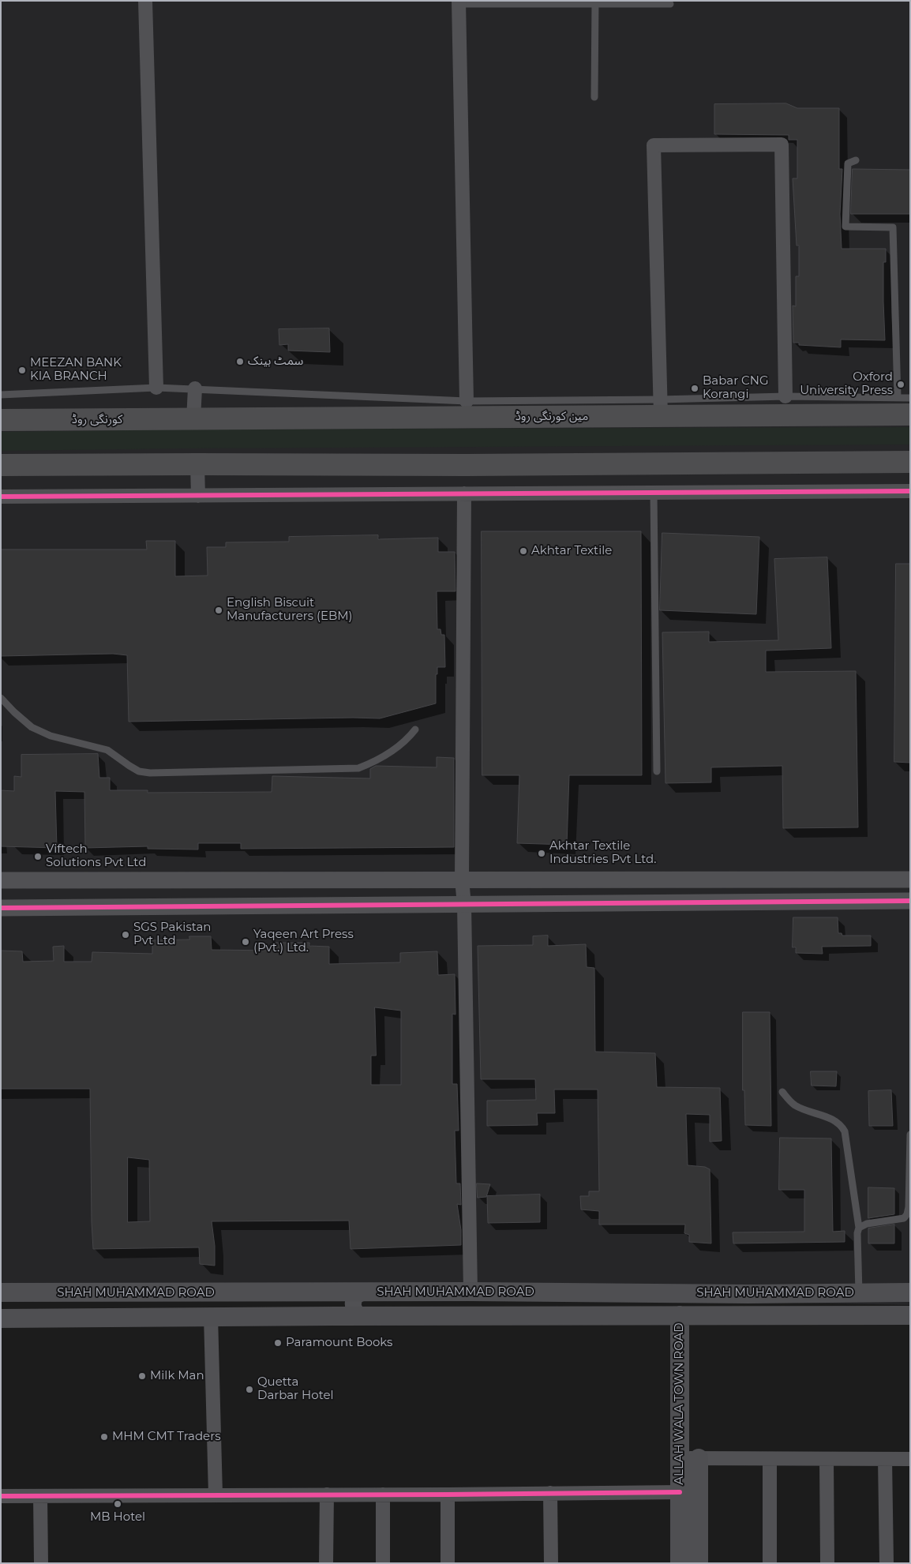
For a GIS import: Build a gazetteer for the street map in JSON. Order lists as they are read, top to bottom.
{
  "streets": {
    "main road": [
      "مین کورنگی روڈ",
      "کورنگی روڈ",
      "SHAH MUHAMMAD ROAD",
      "ALLAH WALA TOWN ROAD"
    ]
  },
  "crossings": [
    ["مین کورنگی روڈ", "کورنگی روڈ"],
    ["SHAH MUHAMMAD ROAD", "ALLAH WALA TOWN ROAD"]
  ],
  "places": [
    "سمٹ بینک",
    "MEEZAN BANK KIA BRANCH",
    "Oxford University Press",
    "Babar CNG Korangi",
    "Akhtar Textile",
    "English Biscuit Manufacturers (EBM)",
    "Akhtar Textile Industries Pvt Ltd.",
    "Viftech Solutions Pvt Ltd",
    "SGS Pakistan Pvt Ltd",
    "Yaqeen Art Press (Pvt.) Ltd.",
    "Paramount Books",
    "Milk Man",
    "Quetta Darbar Hotel",
    "MHM CMT Traders",
    "MB Hotel"
  ]
}
